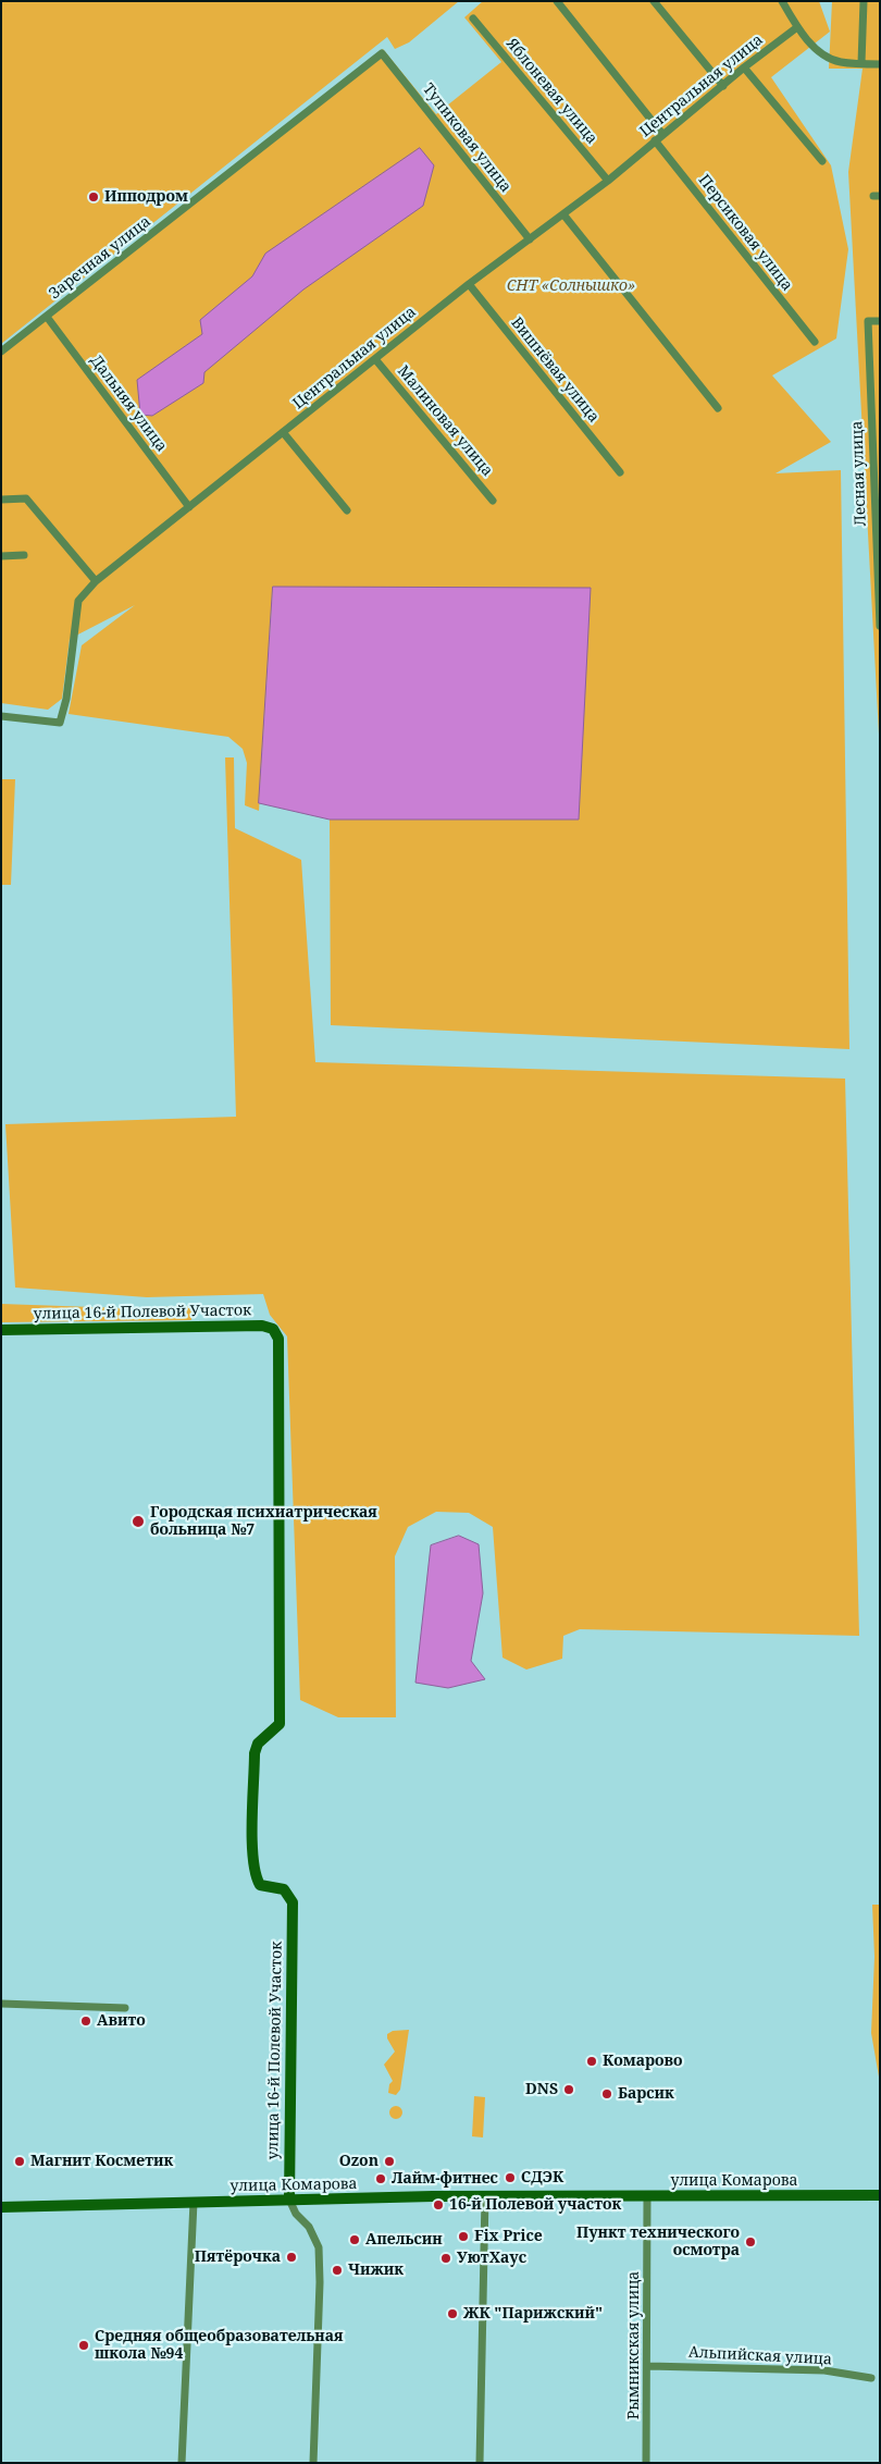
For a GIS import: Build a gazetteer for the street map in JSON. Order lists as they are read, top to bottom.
{
  "streets": {
    "street": [
      "Центральная улица",
      "Яблоневая улица",
      "Тупиковая улица",
      "Персиковая улица",
      "Заречная улица",
      "Вишнёвая улица",
      "Дальняя улица",
      "Малиновая улица",
      "Лесная улица",
      "улица 16-й Полевой Участок",
      "улица Комарова",
      "Рымникская улица",
      "Альпийская улица"
    ]
  },
  "crossings": [
    ["Центральная улица", "Яблоневая улица"],
    ["Центральная улица", "Тупиковая улица"],
    ["Центральная улица", "Персиковая улица"],
    ["Центральная улица", "Вишнёвая улица"],
    ["Центральная улица", "Дальняя улица"],
    ["Центральная улица", "Малиновая улица"],
    ["Тупиковая улица", "Заречная улица"],
    ["Заречная улица", "Дальняя улица"],
    ["улица 16-й Полевой Участок", "улица Комарова"],
    ["улица Комарова", "Рымникская улица"],
    ["Рымникская улица", "Альпийская улица"]
  ],
  "parks": ["СНТ «Солнышко»"],
  "places": [
    "Ипподром",
    "Городская психиатрическая больница №7",
    "Авито",
    "Комарово",
    "DNS",
    "Барсик",
    "Магнит Косметик",
    "Ozon",
    "СДЭК",
    "Лайм-фитнес",
    "16-й Полевой участок",
    "Fix Price",
    "Апельсин",
    "Пункт технического осмотра",
    "Пятёрочка",
    "УютХаус",
    "Чижик",
    "ЖК \"Парижский\"",
    "Средняя общеобразовательная школа №94"
  ]
}
